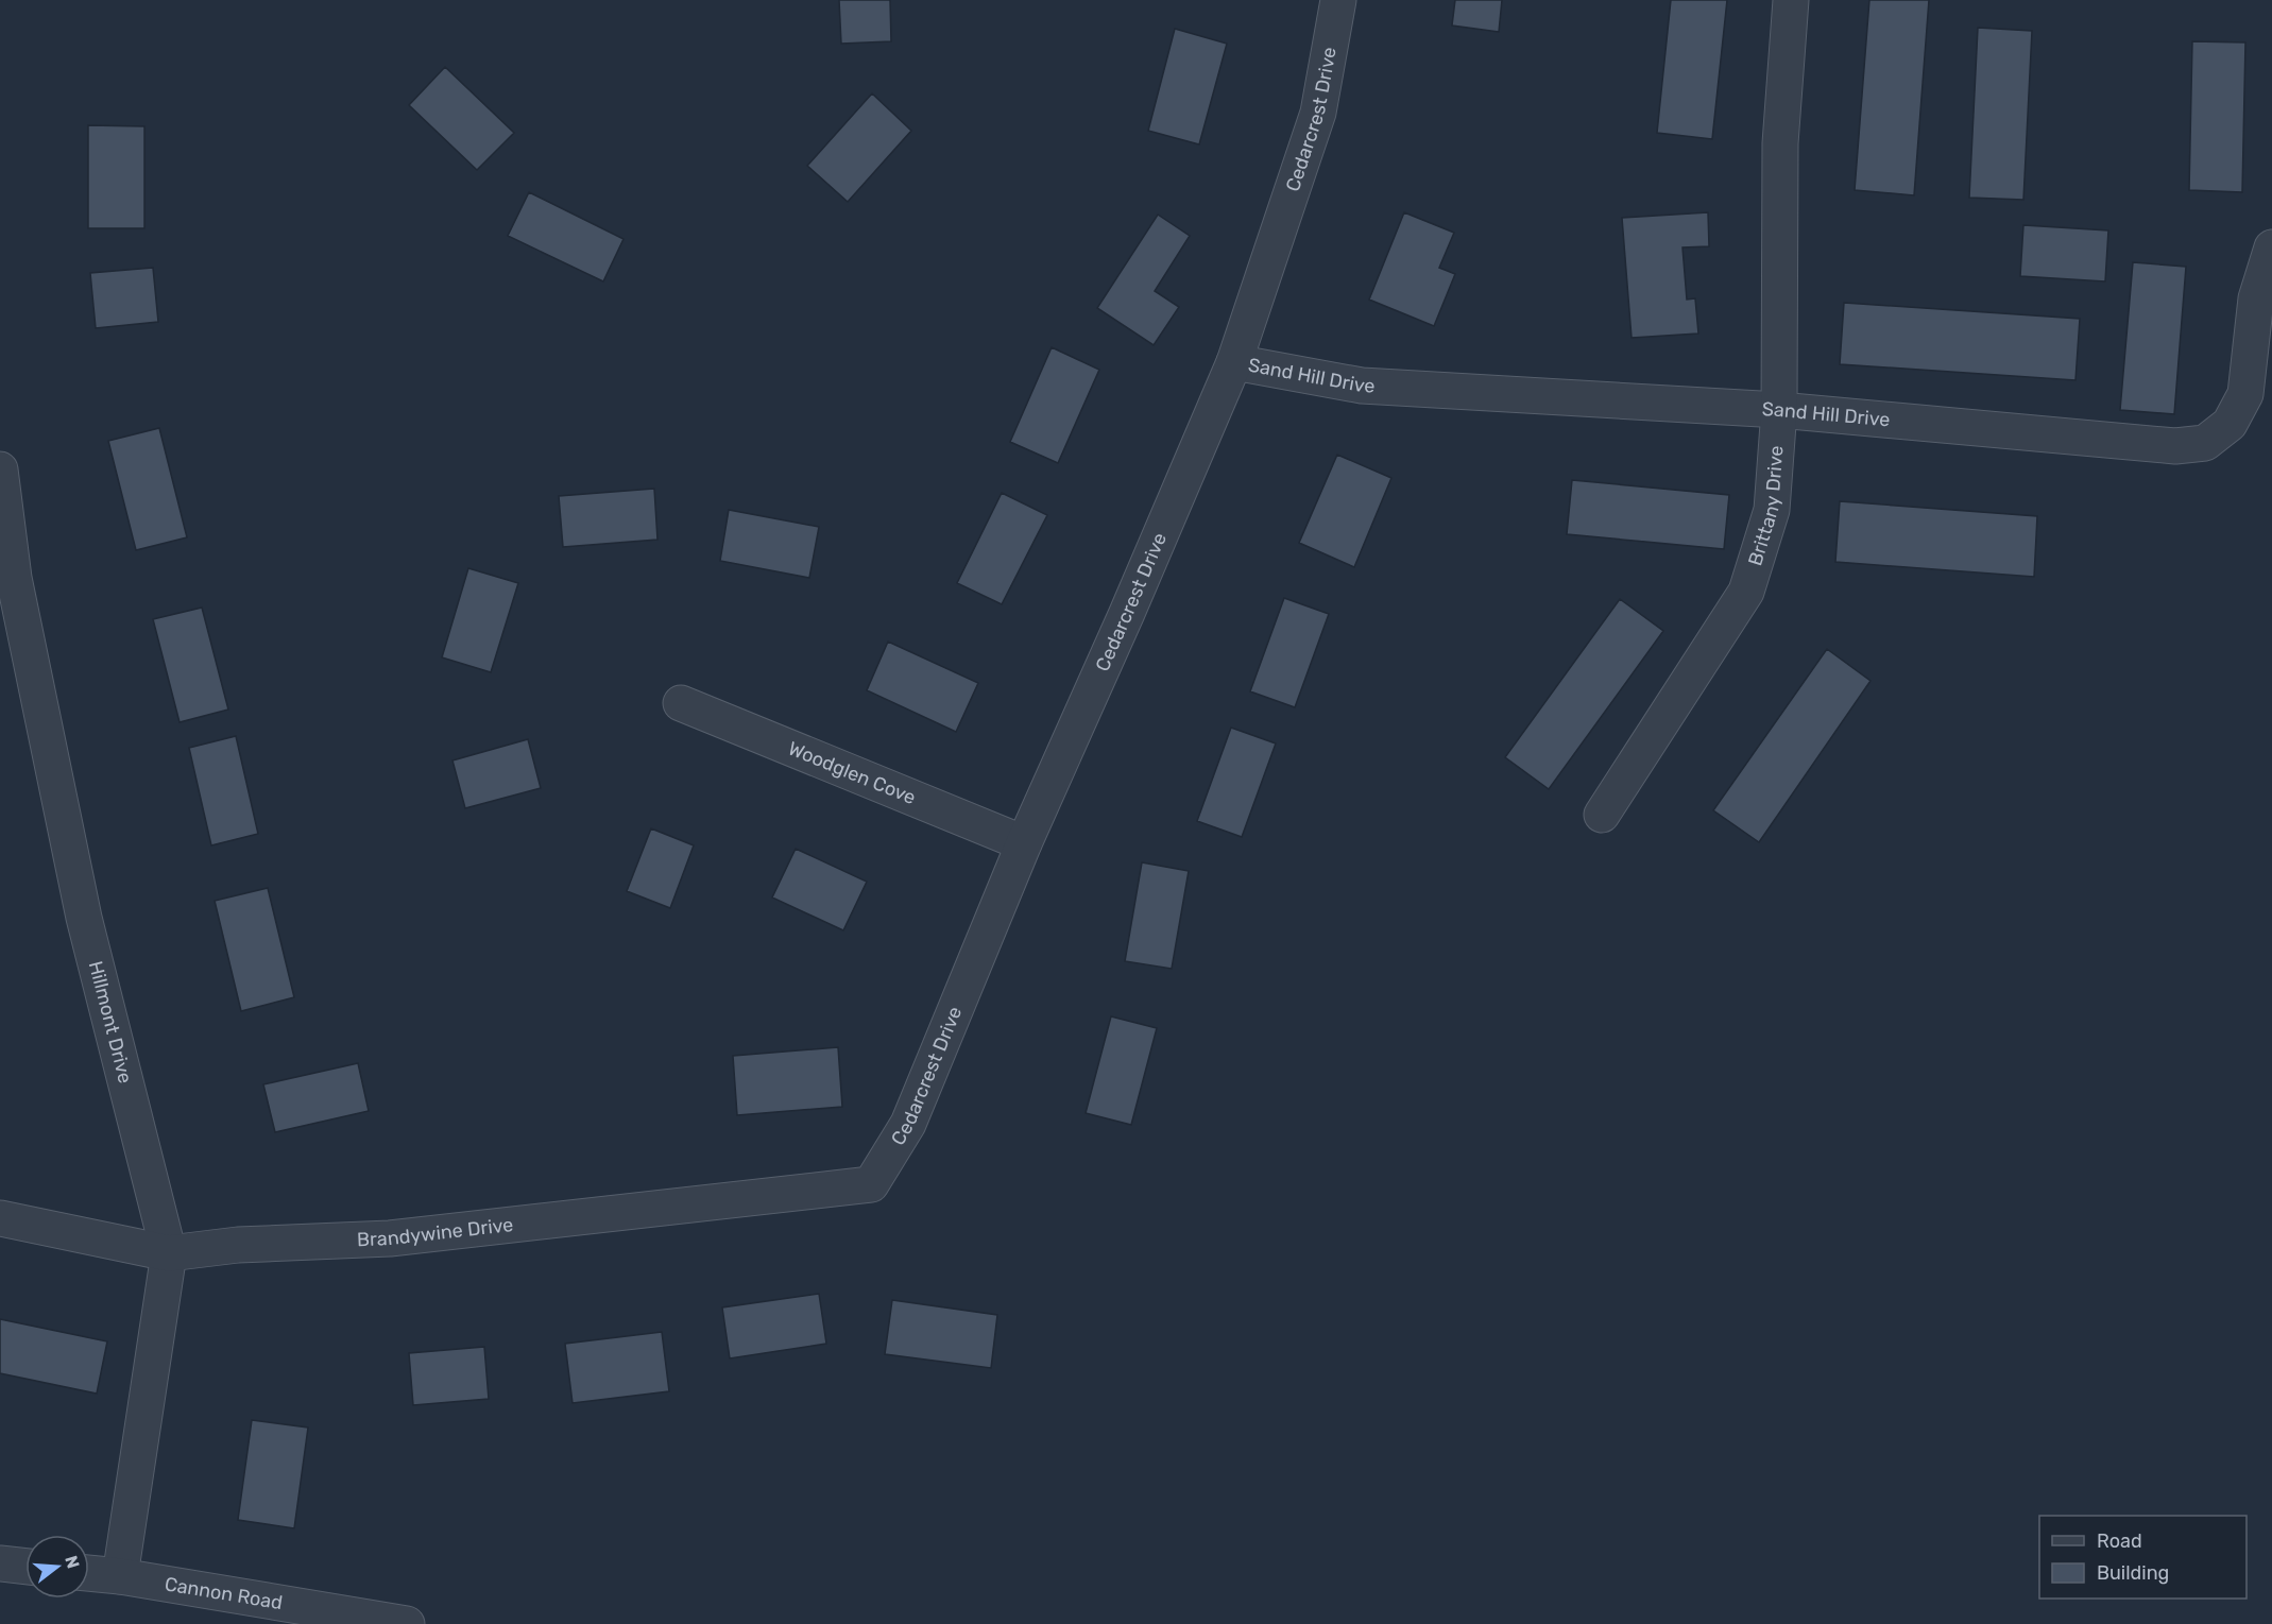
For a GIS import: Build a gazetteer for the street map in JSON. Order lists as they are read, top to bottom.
{
  "streets": {
    "street": [
      "Cedarcrest Drive",
      "Sand Hill Drive",
      "Brittany Drive",
      "Woodglen Cove",
      "Hillmont Drive",
      "Brandywine Drive",
      "Cannon Road"
    ]
  },
  "crossings": [
    ["Cedarcrest Drive", "Sand Hill Drive"],
    ["Cedarcrest Drive", "Woodglen Cove"],
    ["Cedarcrest Drive", "Brandywine Drive"],
    ["Sand Hill Drive", "Brittany Drive"],
    ["Hillmont Drive", "Brandywine Drive"],
    ["Hillmont Drive", "Cannon Road"]
  ],
  "legend": ["Road", "Building"],
  "north": "right"
}
